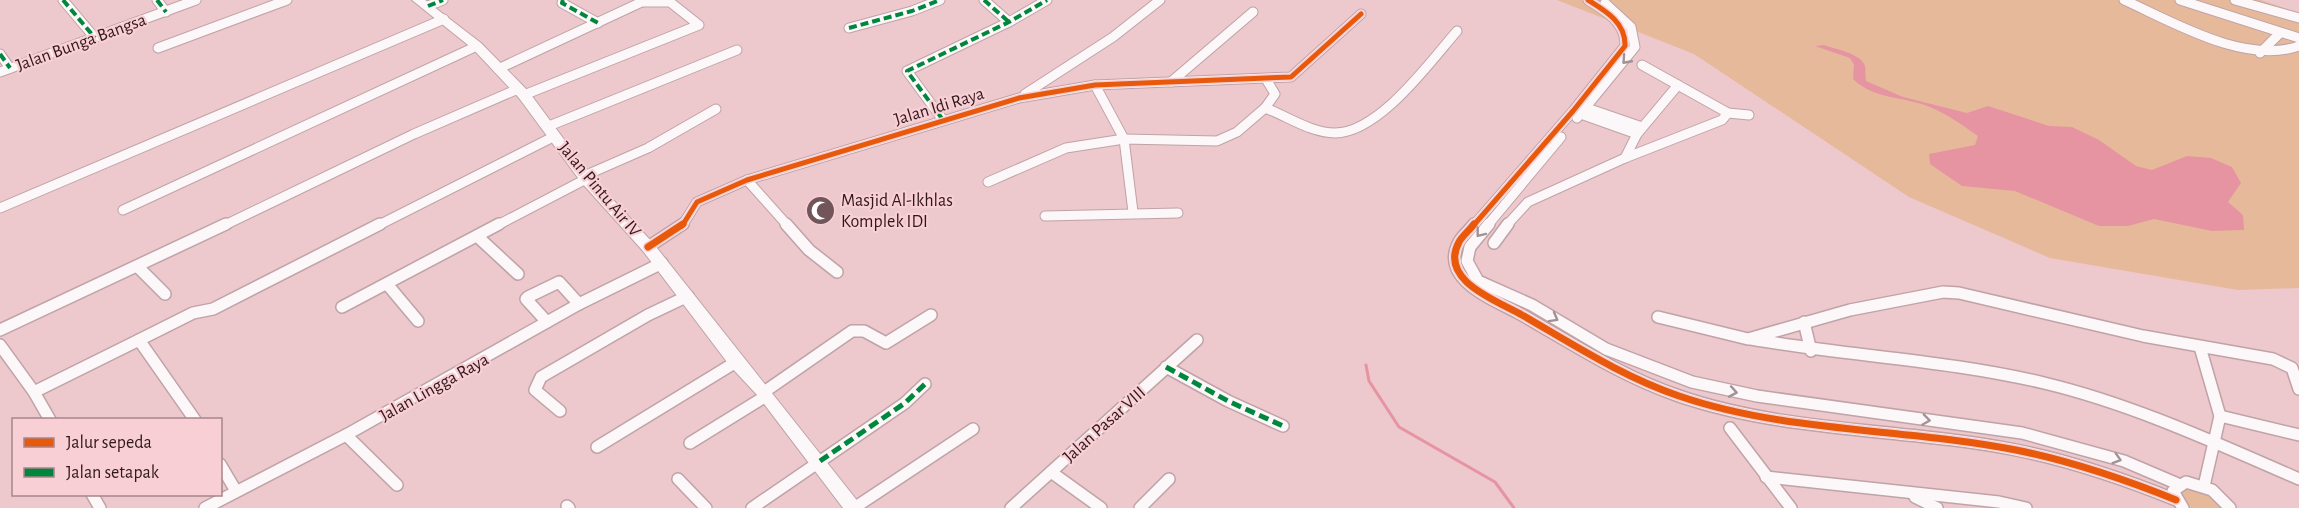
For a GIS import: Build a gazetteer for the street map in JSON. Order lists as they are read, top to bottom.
{
  "streets": {
    "main road": ["Jalan Pintu Air IV"],
    "street": [
      "Jalan Bunga Bangsa",
      "Jalan Idi Raya",
      "Jalan Lingga Raya",
      "Jalan Pasar VIII"
    ]
  },
  "crossings": [
    ["Jalan Idi Raya", "Jalan Pintu Air IV"],
    ["Jalan Pintu Air IV", "Jalan Lingga Raya"]
  ],
  "places": {
    "mosque": ["Masjid Al-Ikhlas Komplek IDI"]
  },
  "legend": ["Jalur sepeda", "Jalan setapak"]
}
